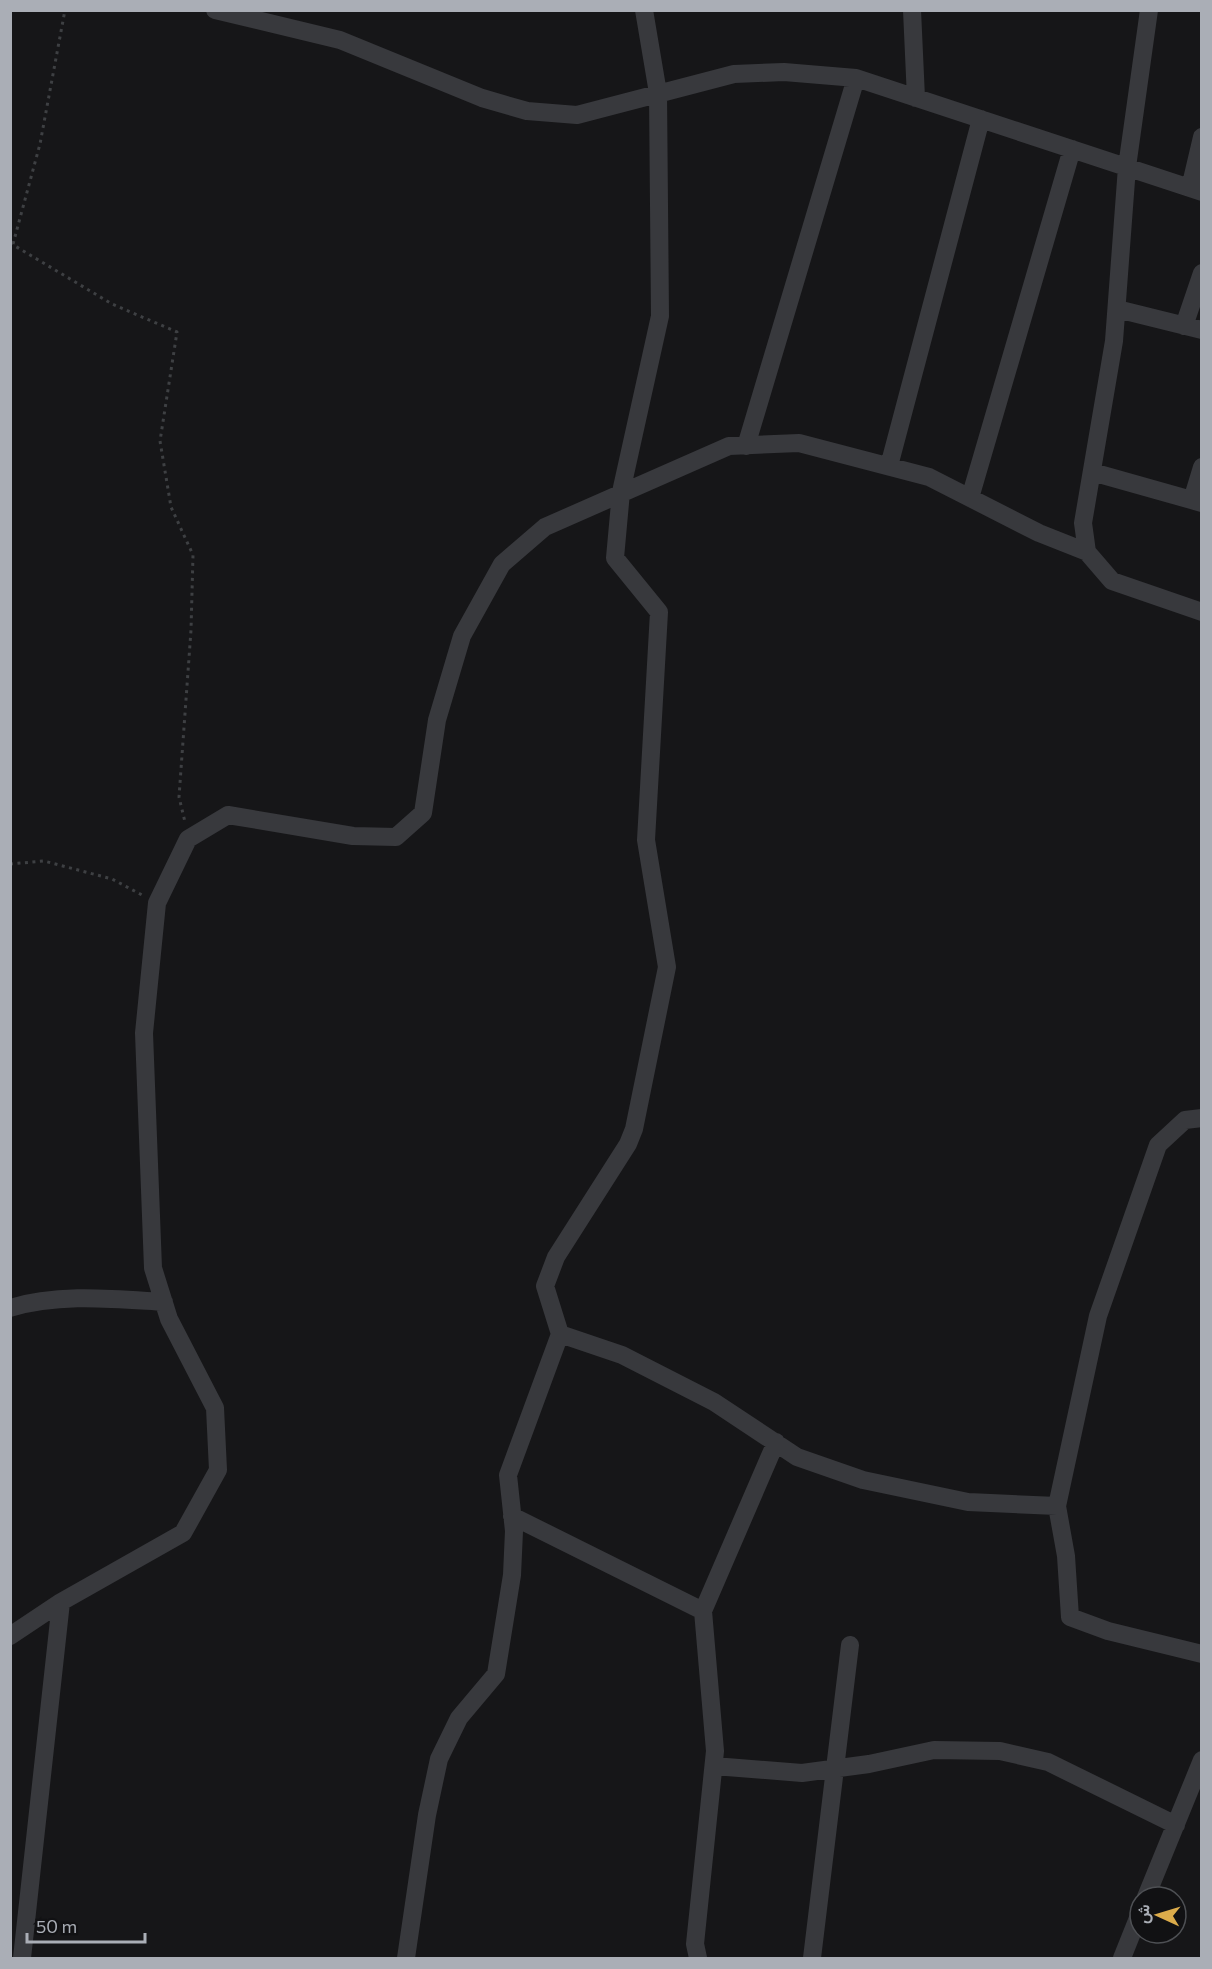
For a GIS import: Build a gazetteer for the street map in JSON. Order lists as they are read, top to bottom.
{
  "scale_bar": "50 m",
  "north": "left"
}
